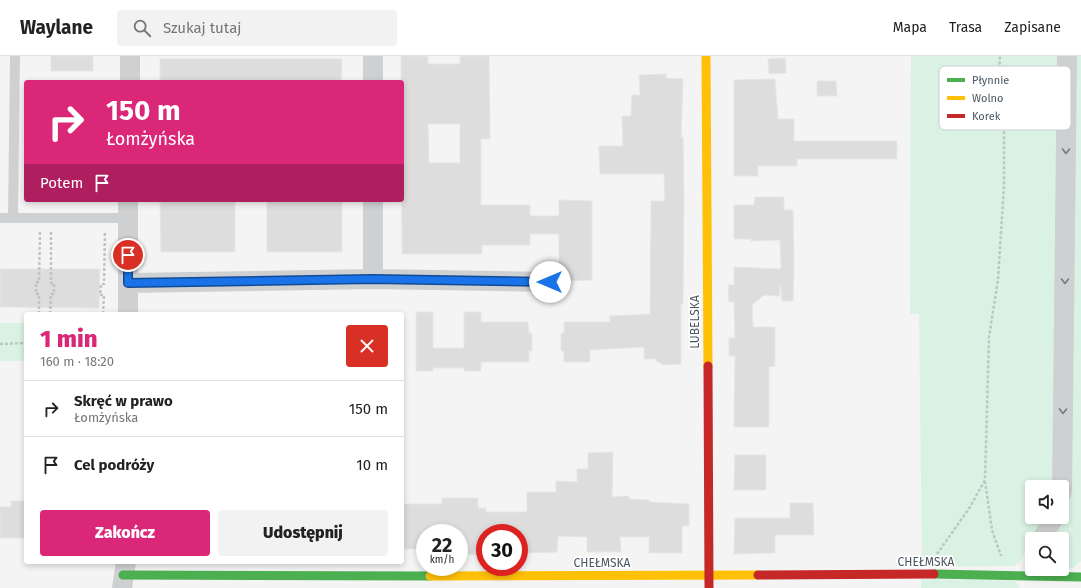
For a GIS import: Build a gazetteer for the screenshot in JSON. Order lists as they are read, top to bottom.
{
  "streets": {
    "street": ["LUBELSKA", "CHEŁMSKA"]
  },
  "crossings": [
    ["LUBELSKA", "CHEŁMSKA"]
  ],
  "legend": ["Płynnie", "Wolno", "Korek"],
  "page": {
    "header": "Waylane",
    "search": "Szukaj tutaj",
    "nav": ["Mapa", "Trasa", "Zapisane"],
    "turn": ["150 m", "Łomżyńska"],
    "then": "Potem",
    "heading": ["1 min", "160 m · 18:20"],
    "list": [
      {
        "name": "Skręć w prawo",
        "note": "Łomżyńska",
        "value": "150 m"
      },
      {
        "name": "Cel podróży",
        "value": "10 m"
      }
    ],
    "buttons": ["Zakończ", "Udostępnij"],
    "speed": "22 km/h",
    "limit": "30"
  }
}
